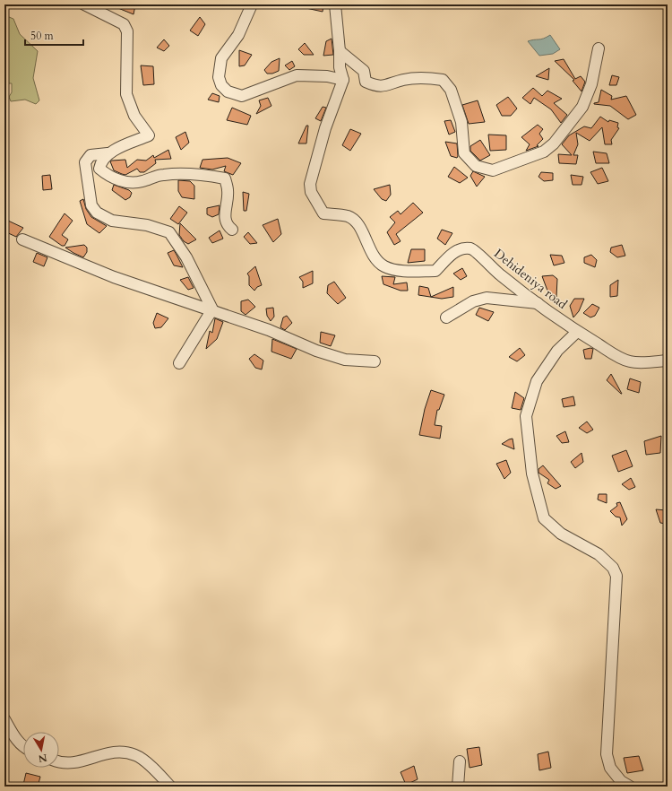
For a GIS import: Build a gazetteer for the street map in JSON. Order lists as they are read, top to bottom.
{
  "streets": {
    "street": ["Dehideniya road"]
  },
  "scale_bar": "50 m",
  "north": "bottom"
}
